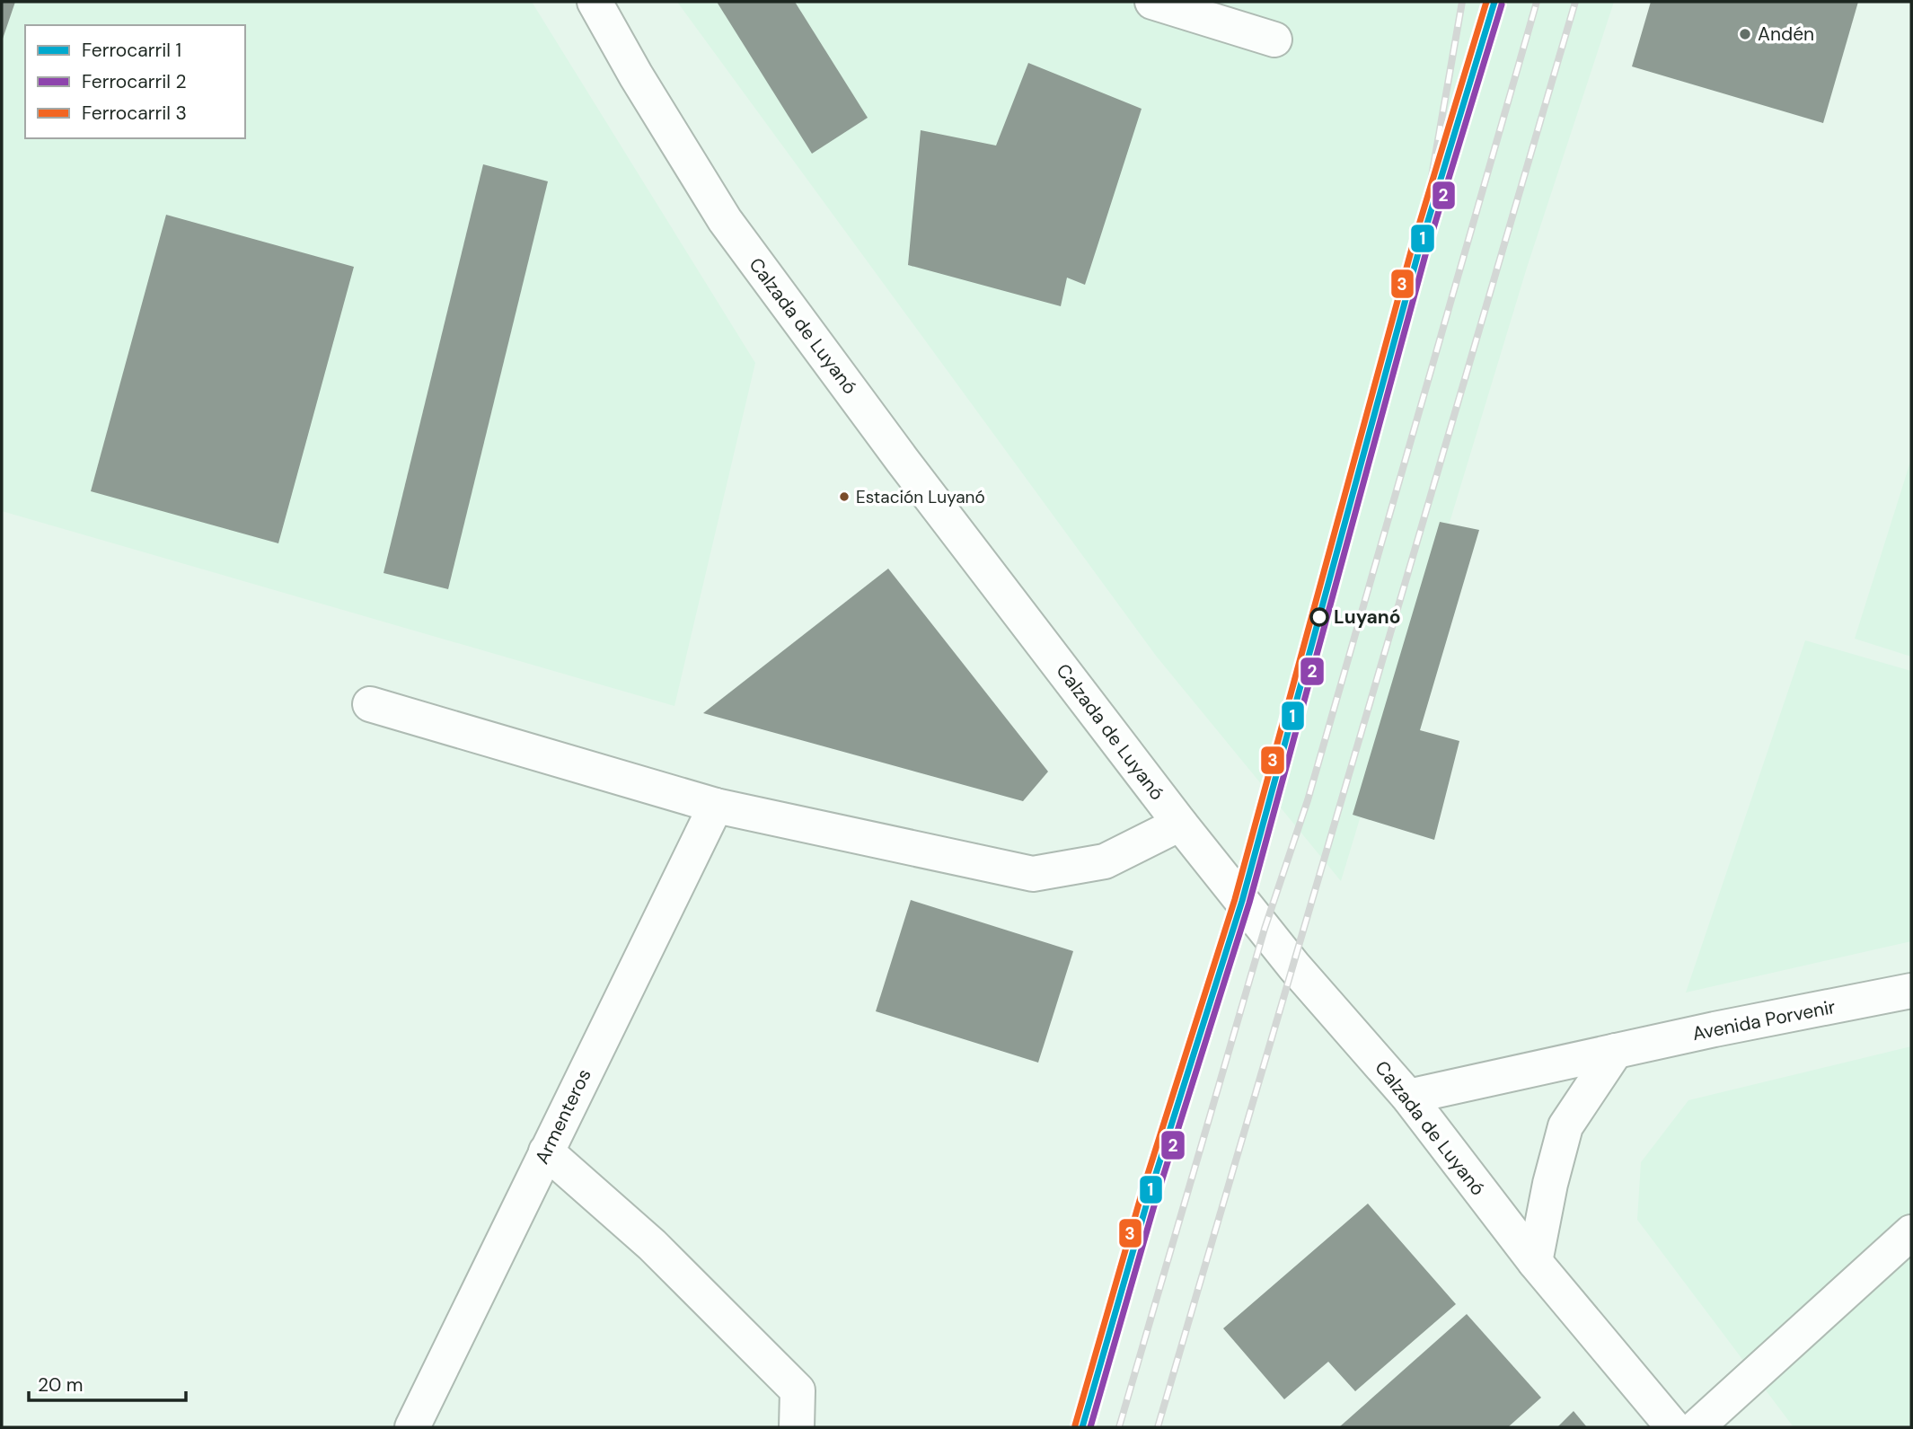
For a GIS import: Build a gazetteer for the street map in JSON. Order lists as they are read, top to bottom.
{
  "streets": {
    "main road": ["Calzada de Luyanó", "Avenida Porvenir", "Armenteros"]
  },
  "crossings": [
    ["Calzada de Luyanó", "Avenida Porvenir"]
  ],
  "places": ["Andén", "Estación Luyanó", "Luyanó"],
  "lines": ["rail line 1", "rail line 3", "rail line 2"],
  "legend": ["Ferrocarril 1", "Ferrocarril 2", "Ferrocarril 3"],
  "scale_bar": "20 m"
}
